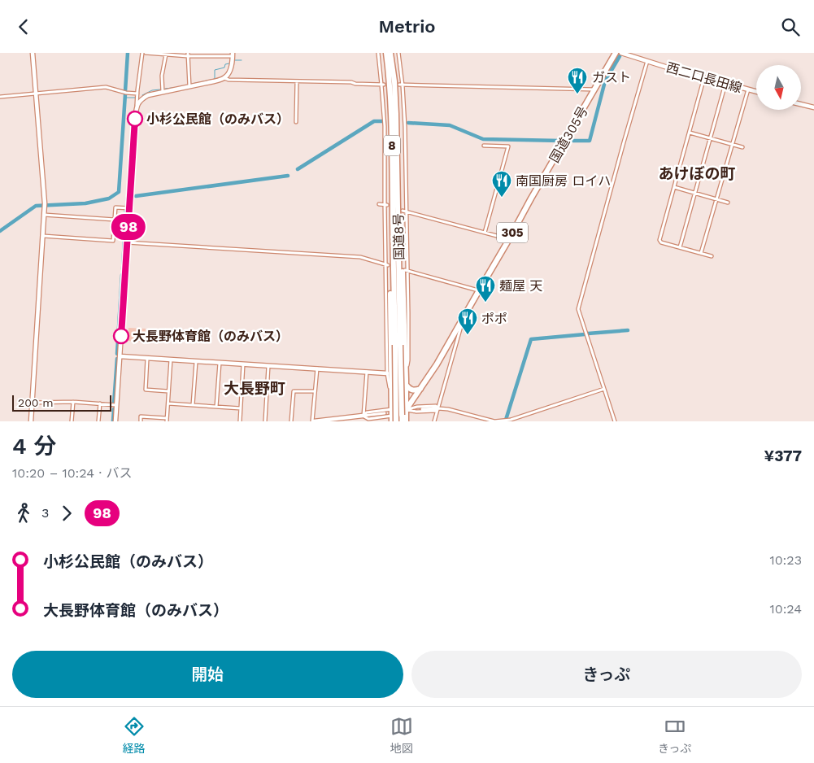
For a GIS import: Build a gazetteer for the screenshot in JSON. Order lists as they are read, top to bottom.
{
  "streets": {
    "highway": [
      "国道305号",
      "8",
      "305",
      "国道8号"
    ],
    "street": ["西二口長田線"]
  },
  "crossings": [
    ["国道305号", "8"],
    ["8", "国道8号"]
  ],
  "districts": ["あけぼの町", "大長野町"],
  "places": {
    "restaurant": [
      "ガスト",
      "南国厨房 ロイハ",
      "麺屋 天",
      "ポポ"
    ],
    "other": ["小杉公民館（のみバス）", "大長野体育館（のみバス）"]
  },
  "lines": ["bus line 98"],
  "scale_bar": "200 m",
  "north": "bottom",
  "page": {
    "header": "Metrio",
    "on_map": "98",
    "scale": "200 m",
    "heading": ["4 分", "10:20 – 10:24 · バス", "¥377"],
    "legs": ["3", "98"],
    "list": [
      {
        "name": "小杉公民館（のみバス）",
        "value": "10:23"
      },
      {
        "name": "大長野体育館（のみバス）",
        "value": "10:24"
      }
    ],
    "buttons": ["開始", "きっぷ"],
    "tabs": ["経路", "地図", "きっぷ"]
  }
}
